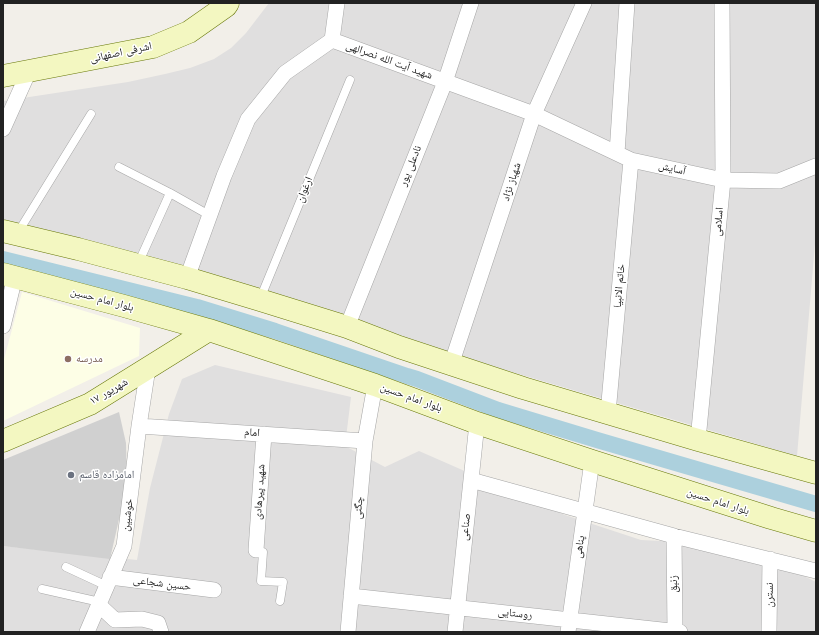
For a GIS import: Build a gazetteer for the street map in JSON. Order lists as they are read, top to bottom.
{
  "streets": {
    "main road": ["اشرفی اصفهانی", "بلوار امام حسین", "۱۷ شهریور"],
    "street": [
      "شهید آیت الله نصرالهی",
      "نادعلی پور",
      "آسایش",
      "شهباز نژاد",
      "اسلامی",
      "خاتم الانبیا",
      "امام",
      "شهید پیرهادی",
      "چگنی",
      "خوشبین",
      "صناعی",
      "پناهی",
      "حسین شجاعی",
      "زنبق",
      "نسترن",
      "روستایی"
    ],
    "lane": ["ارغوان"]
  },
  "crossings": [
    ["شهید آیت الله نصرالهی", "نادعلی پور"],
    ["شهید آیت الله نصرالهی", "آسایش"],
    ["شهید آیت الله نصرالهی", "شهباز نژاد"],
    ["آسایش", "شهباز نژاد"],
    ["آسایش", "اسلامی"],
    ["آسایش", "خاتم الانبیا"],
    ["بلوار امام حسین", "۱۷ شهریور"],
    ["بلوار امام حسین", "چگنی"],
    ["بلوار امام حسین", "صناعی"],
    ["بلوار امام حسین", "پناهی"],
    ["۱۷ شهریور", "خوشبین"],
    ["امام", "شهید پیرهادی"],
    ["امام", "چگنی"],
    ["امام", "خوشبین"],
    ["چگنی", "روستایی"],
    ["خوشبین", "حسین شجاعی"],
    ["صناعی", "روستایی"],
    ["پناهی", "روستایی"],
    ["زنبق", "روستایی"]
  ],
  "places": ["مدرسه", "امامزاده قاسم"]
}
